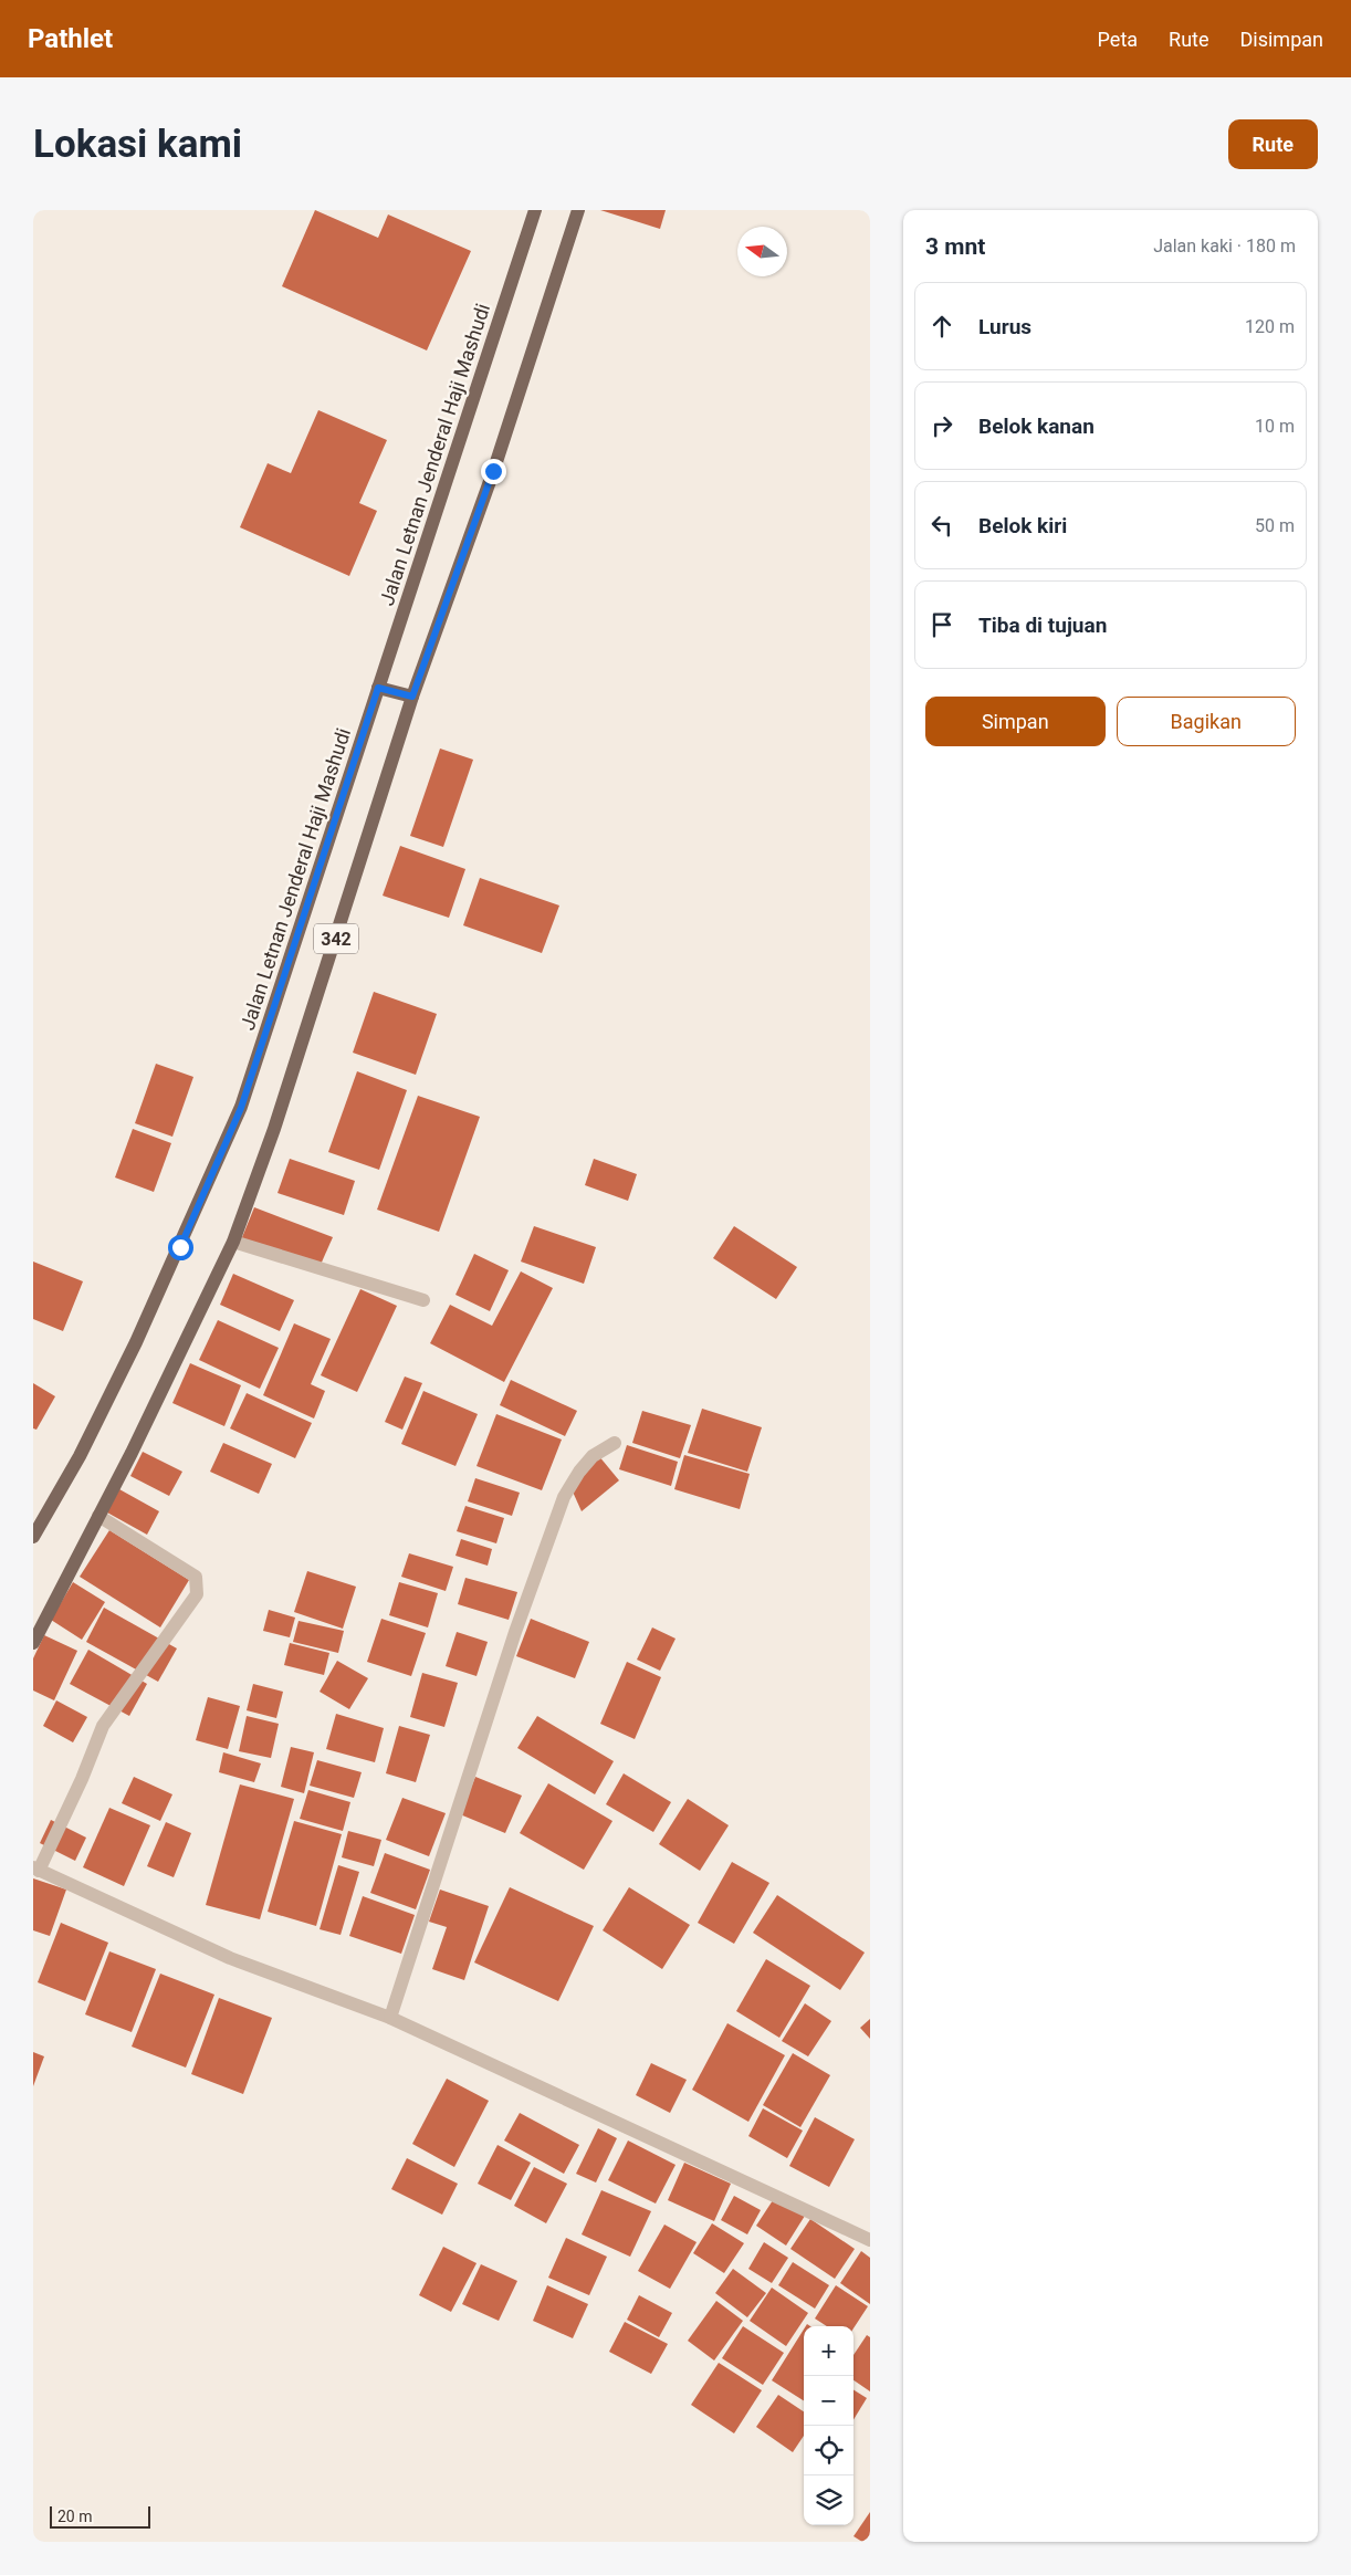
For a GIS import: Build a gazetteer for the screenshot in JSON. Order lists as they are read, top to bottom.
{
  "streets": {
    "main road": ["Jalan Letnan Jenderal Haji Mashudi", "342"]
  },
  "scale_bar": "20 m",
  "north": "left",
  "page": {
    "header": "Pathlet",
    "nav": ["Peta", "Rute", "Disimpan"],
    "buttons": [
      "Rute",
      ["Simpan", "Bagikan"]
    ],
    "title": "Lokasi kami",
    "heading": ["3 mnt", "Jalan kaki · 180 m"],
    "list": [
      ["Lurus", "120 m"],
      ["Belok kanan", "10 m"],
      ["Belok kiri", "50 m"],
      "Tiba di tujuan"
    ],
    "map_buttons": ["+", "−"],
    "scale": "20 m"
  }
}
